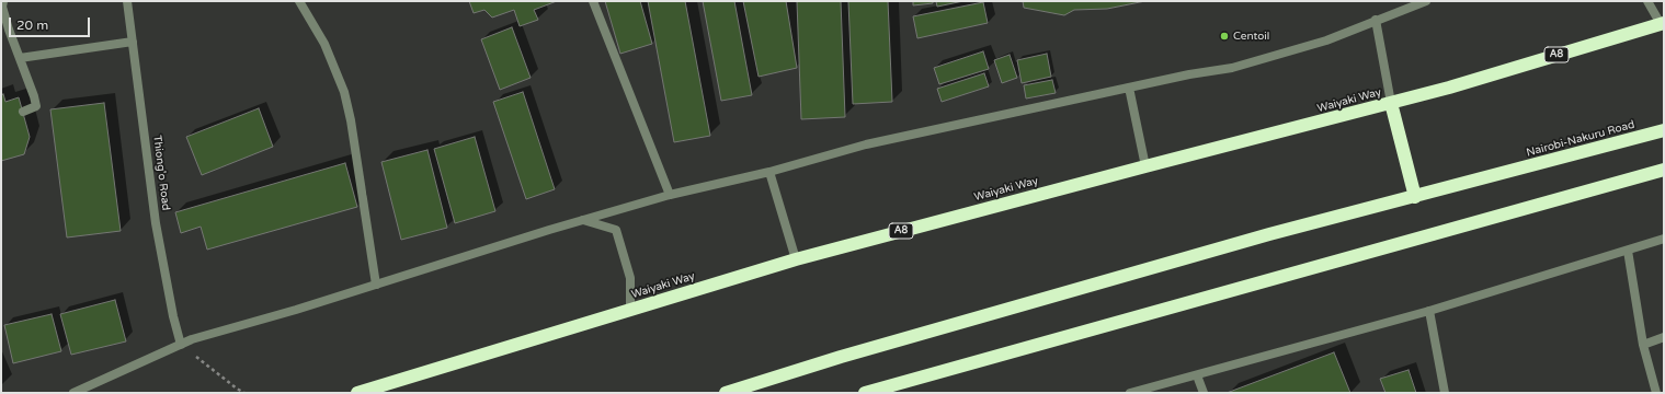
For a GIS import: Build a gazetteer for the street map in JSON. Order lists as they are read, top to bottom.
{
  "streets": {
    "highway": ["A8", "Waiyaki Way", "Nairobi-Nakuru Road"],
    "street": ["Thiong'o Road"]
  },
  "places": ["Centoil"],
  "scale_bar": "20 m"
}
